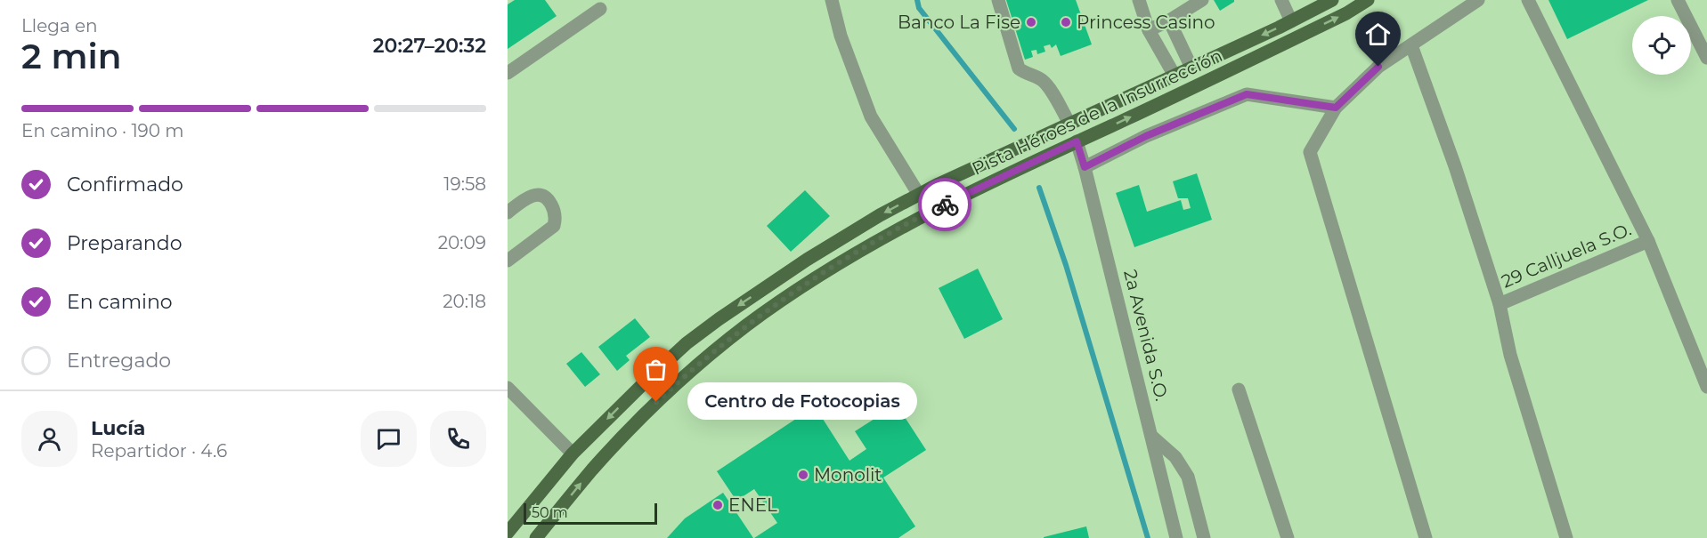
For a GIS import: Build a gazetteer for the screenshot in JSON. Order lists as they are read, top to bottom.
{
  "streets": {
    "main road": ["Pista Héroes de la Insurrección"],
    "street": ["29 Calljuela S.O.", "2a Avenida S.O."]
  },
  "crossings": [
    ["Pista Héroes de la Insurrección", "2a Avenida S.O."]
  ],
  "places": [
    "Banco La Fise",
    "Princess Casino",
    "Centro de Fotocopias",
    "Monolit",
    "ENEL"
  ],
  "scale_bar": "50 m",
  "page": {
    "heading": ["2 min", "Llega en", "20:27–20:32"],
    "panel": ["Lucía", "Repartidor · 4.6"],
    "bar": "En camino · 190 m",
    "list": [
      ["Confirmado", "19:58"],
      ["Preparando", "20:09"],
      ["En camino", "20:18"],
      "Entregado"
    ],
    "bubble": "Centro de Fotocopias",
    "scale": "50 m"
  }
}
